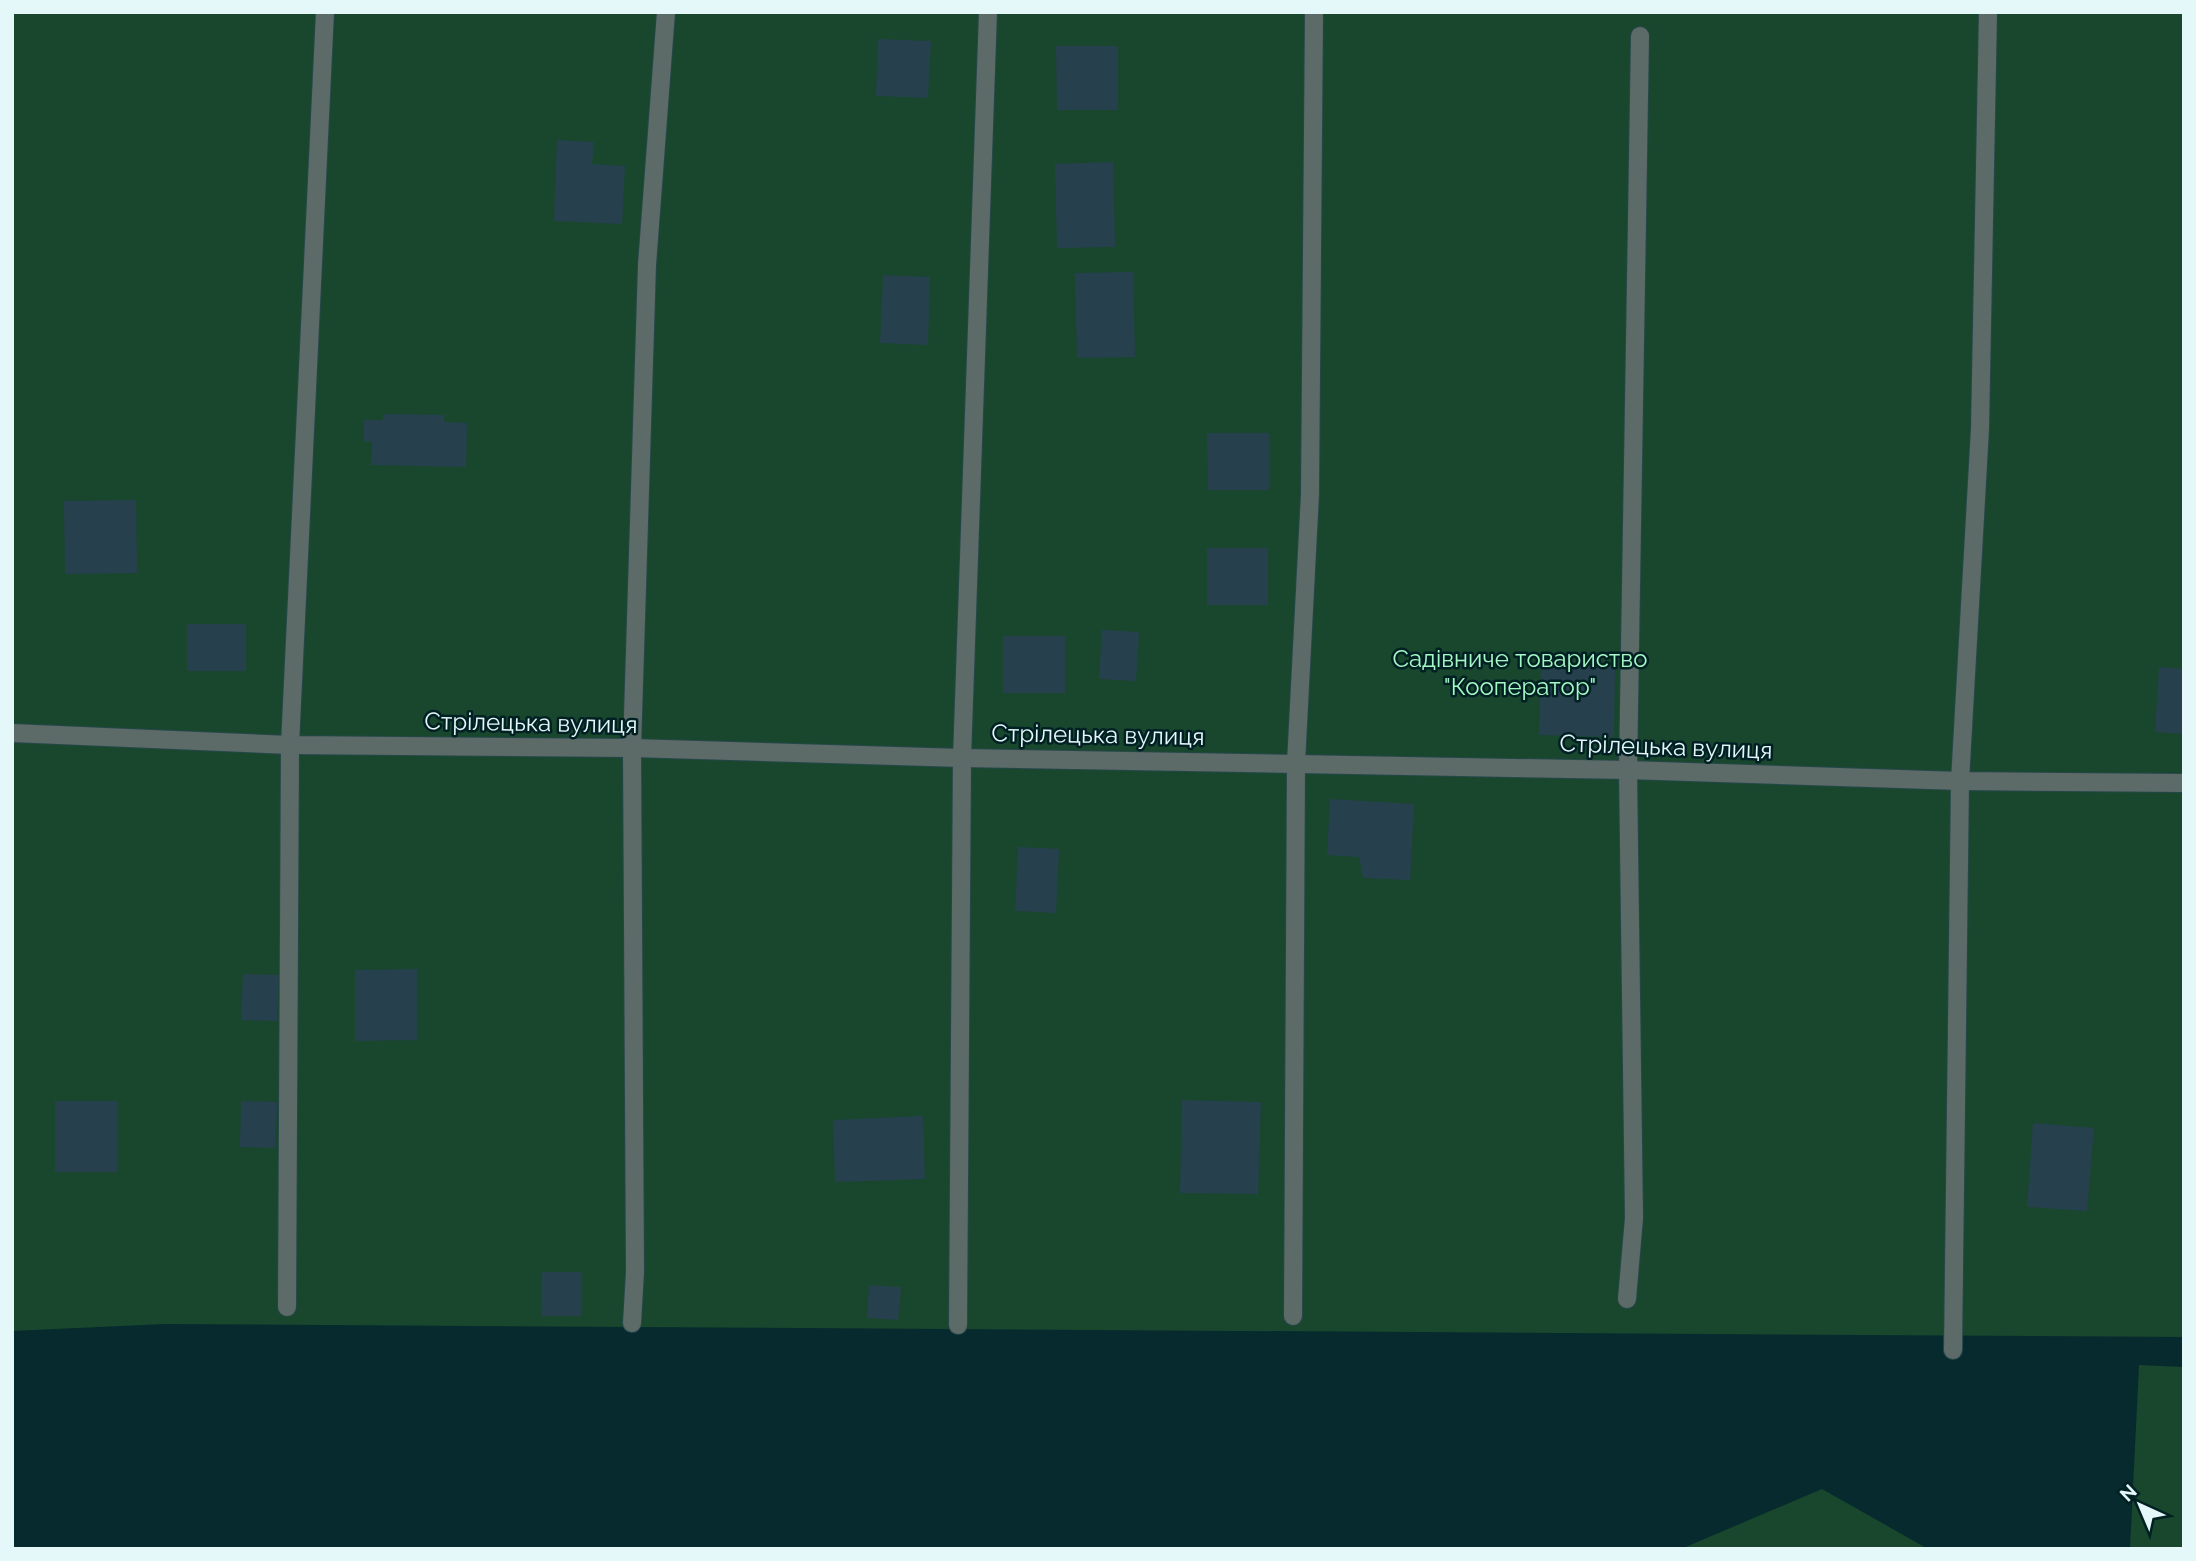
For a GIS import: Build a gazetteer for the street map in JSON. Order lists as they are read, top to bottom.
{
  "streets": {
    "street": ["Стрілецька вулиця"]
  },
  "parks": ["Садівниче товариство \"Кооператор\""],
  "north": "top left"
}
